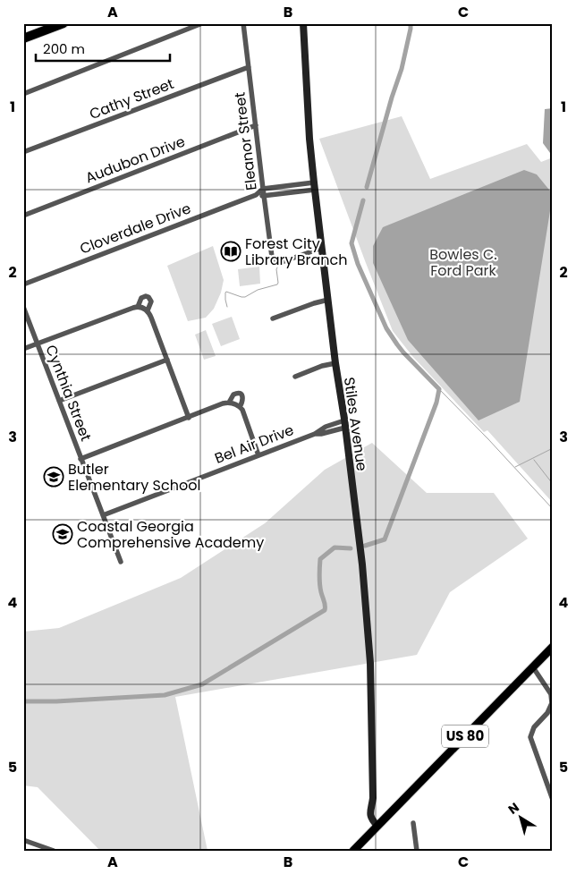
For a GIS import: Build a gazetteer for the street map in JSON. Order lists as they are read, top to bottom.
{
  "streets": {
    "main road": ["US 80"],
    "street": [
      "Cathy Street",
      "Eleanor Street",
      "Audubon Drive",
      "Cloverdale Drive",
      "Cynthia Street",
      "Stiles Avenue",
      "Bel Air Drive"
    ]
  },
  "crossings": [
    ["Cathy Street", "Eleanor Street"],
    ["Eleanor Street", "Audubon Drive"],
    ["Eleanor Street", "Cloverdale Drive"],
    ["Eleanor Street", "Stiles Avenue"],
    ["Cloverdale Drive", "Stiles Avenue"],
    ["Cynthia Street", "Bel Air Drive"],
    ["Stiles Avenue", "Bel Air Drive"],
    ["Stiles Avenue", "US 80"]
  ],
  "parks": ["Bowles C. Ford Park"],
  "places": {
    "library": ["Forest City Library Branch"],
    "school or university": ["Butler Elementary School", "Coastal Georgia Comprehensive Academy"]
  },
  "scale_bar": "200 m",
  "north": "top left",
  "grid": {
    "columns": ["A", "B", "C"],
    "rows": [
      "1",
      "2",
      "3",
      "4",
      "5"
    ]
  }
}
